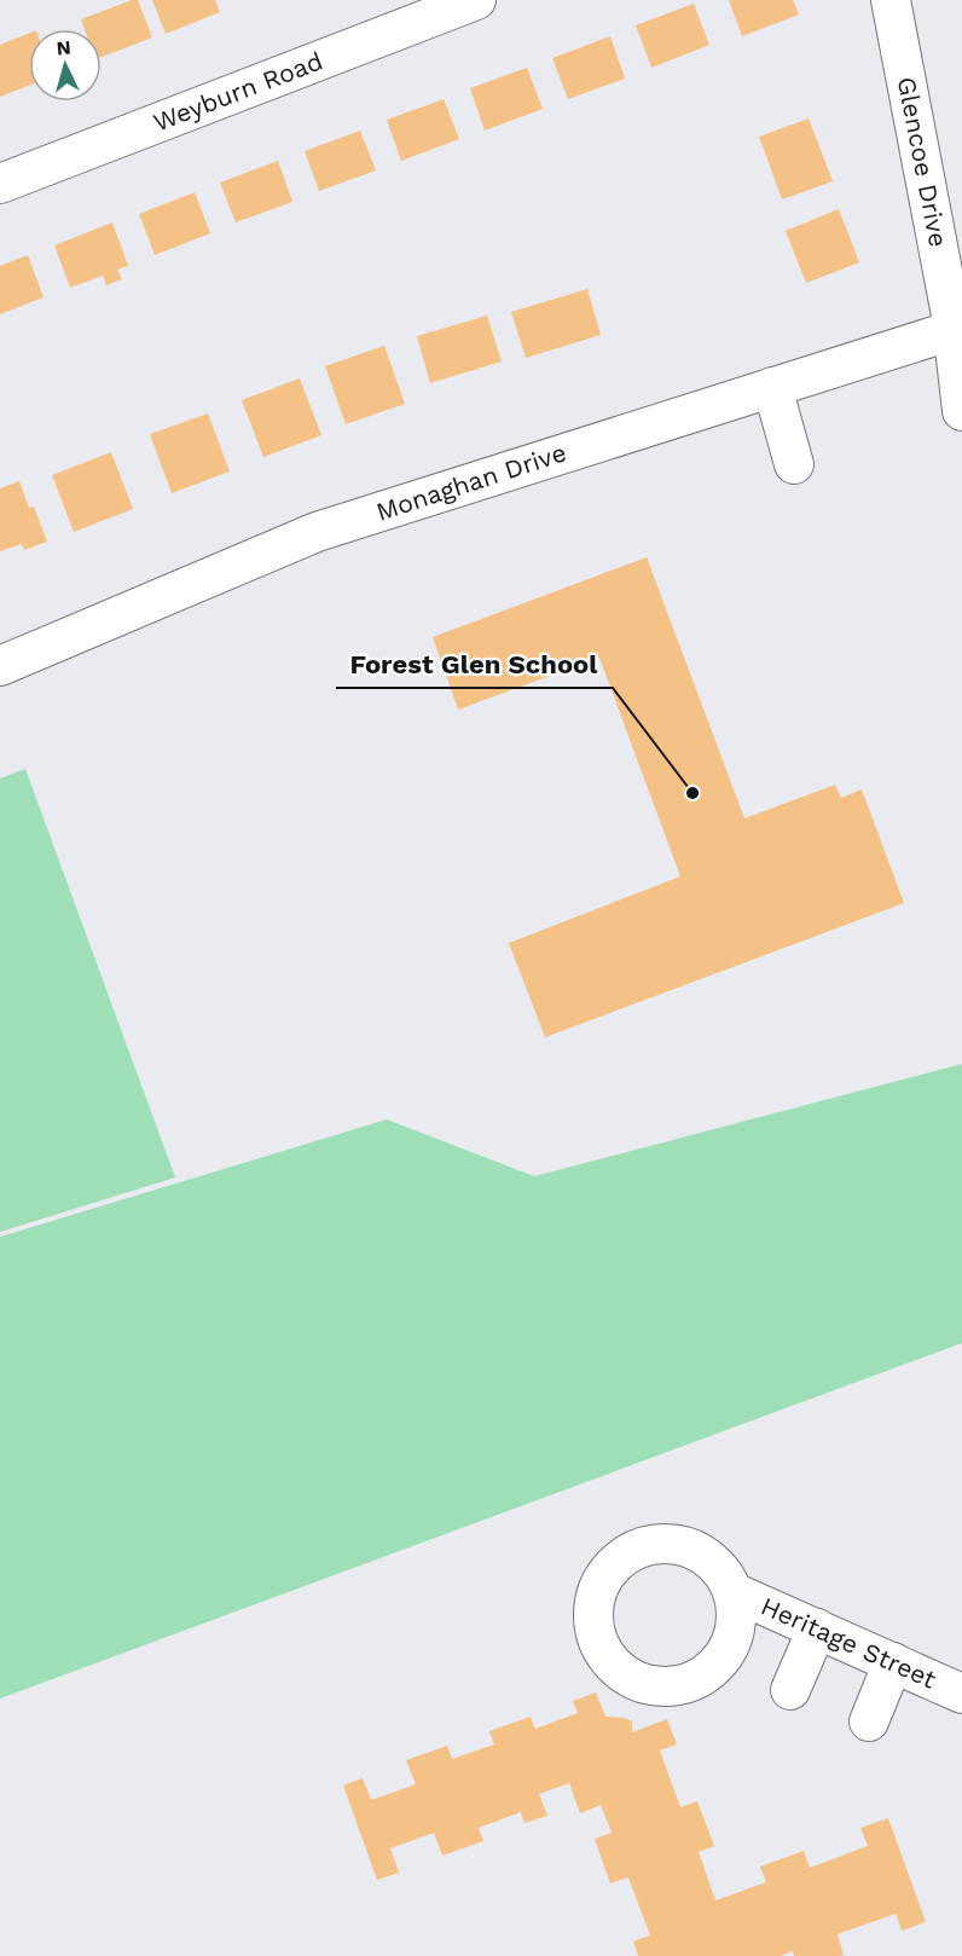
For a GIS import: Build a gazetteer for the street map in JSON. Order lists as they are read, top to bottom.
{
  "streets": {
    "street": [
      "Weyburn Road",
      "Glencoe Drive",
      "Monaghan Drive",
      "Heritage Street"
    ]
  },
  "crossings": [
    ["Glencoe Drive", "Monaghan Drive"]
  ],
  "places": ["Forest Glen School"],
  "north": "top"
}
